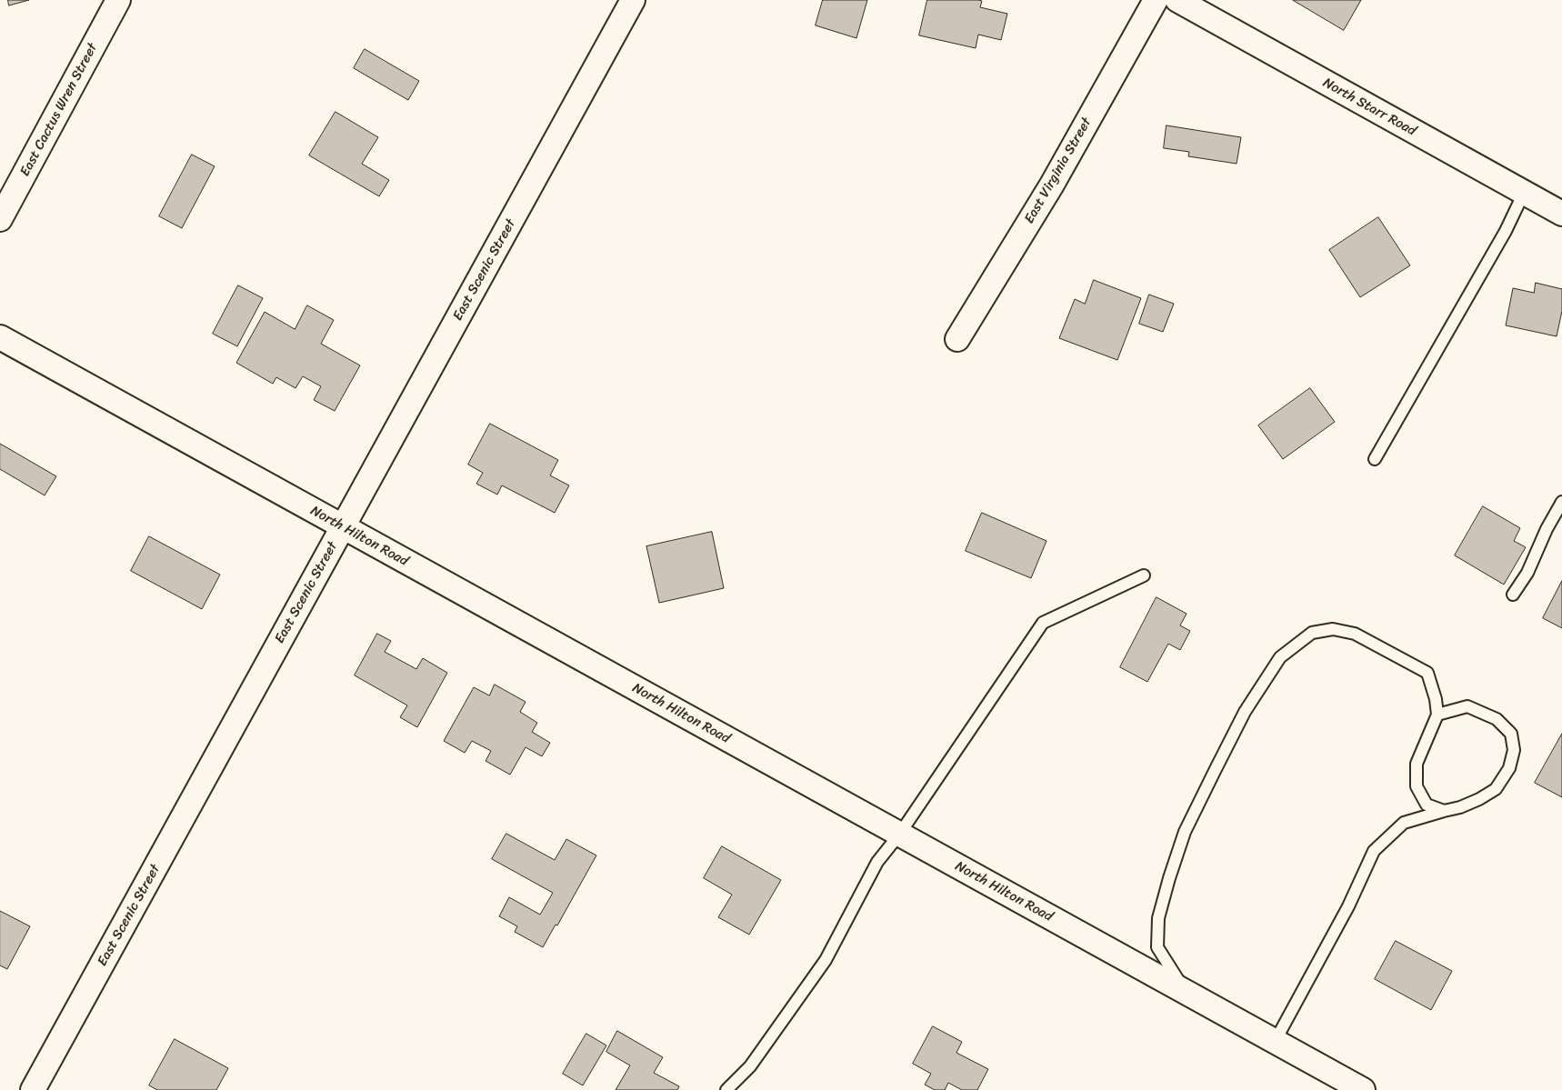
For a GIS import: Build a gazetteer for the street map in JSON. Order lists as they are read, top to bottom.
{
  "streets": {
    "street": [
      "North Starr Road",
      "East Cactus Wren Street",
      "East Virginia Street",
      "East Scenic Street",
      "North Hilton Road"
    ]
  },
  "crossings": [
    ["East Scenic Street", "North Hilton Road"]
  ]
}
